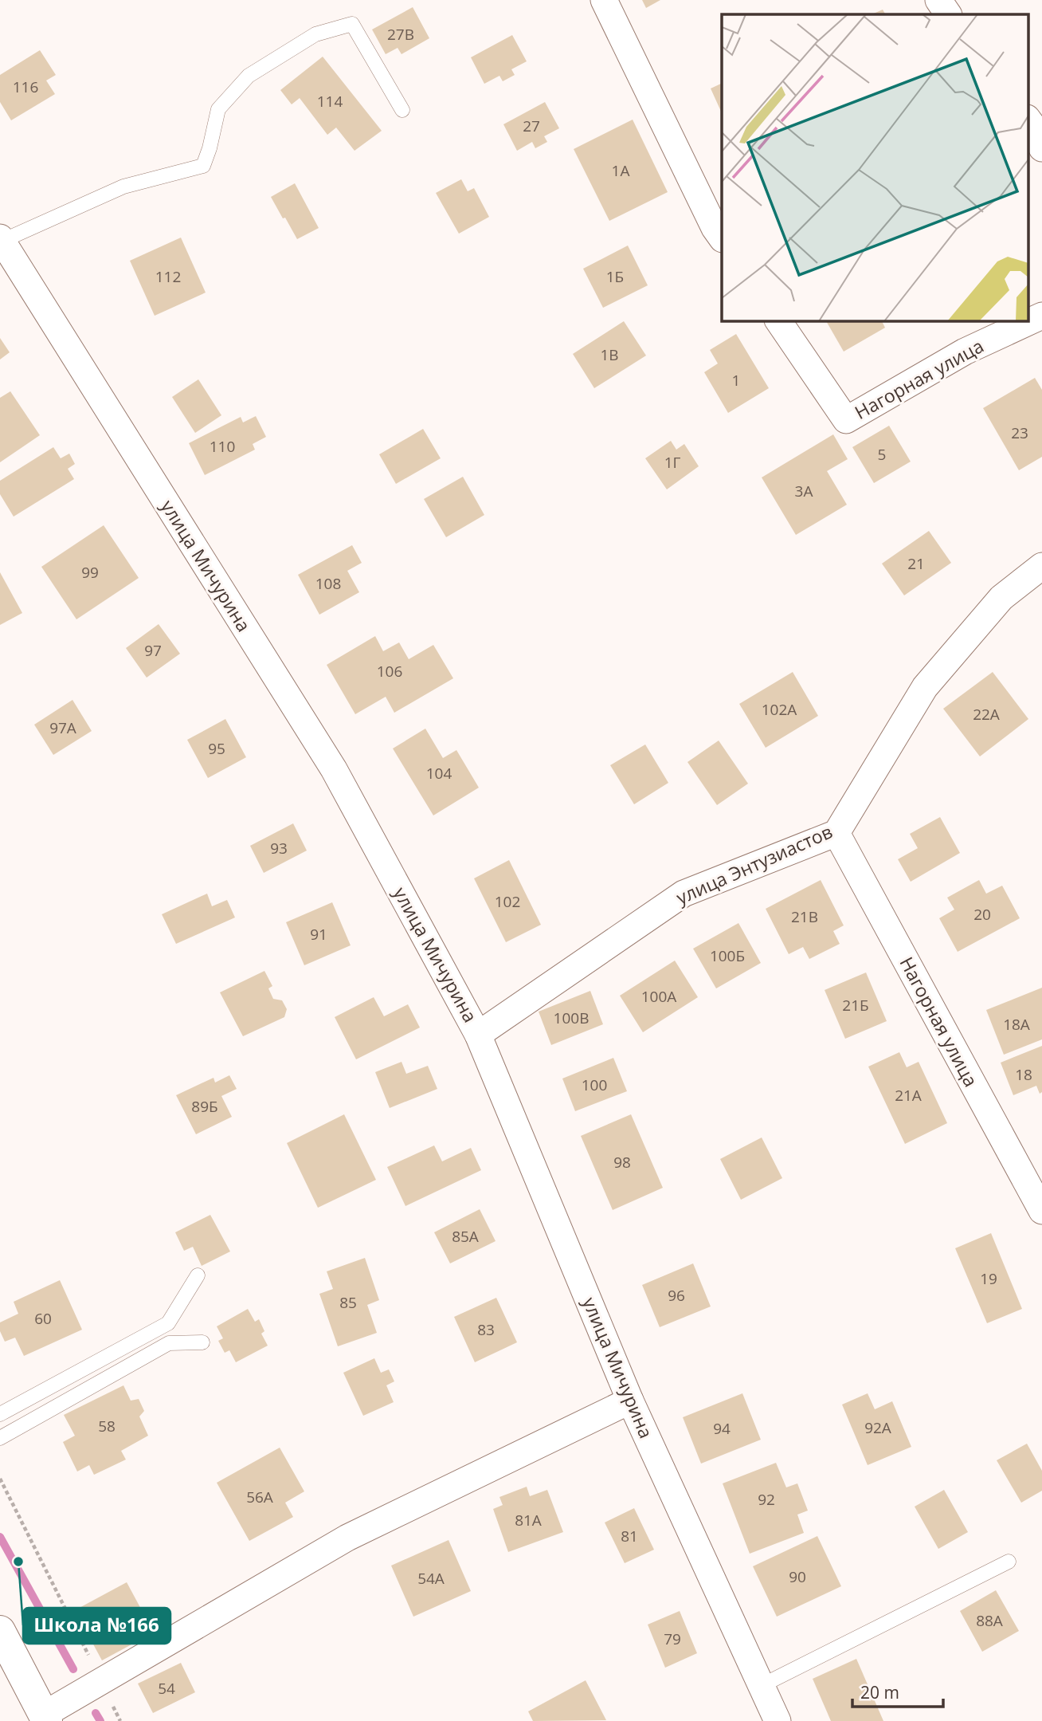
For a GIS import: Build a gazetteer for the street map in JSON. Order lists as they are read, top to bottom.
{
  "streets": {
    "street": ["Нагорная улица", "улица Мичурина", "улица Энтузиастов"]
  },
  "crossings": [
    ["Нагорная улица", "улица Энтузиастов"],
    ["улица Мичурина", "улица Энтузиастов"]
  ],
  "places": ["Школа №166"],
  "house_numbers": [
    "27В",
    "116",
    "114",
    "27",
    "1А",
    "112",
    "1Б",
    "1В",
    "1",
    "23",
    "110",
    "5",
    "1Г",
    "3А",
    "21",
    "99",
    "108",
    "97",
    "106",
    "102А",
    "22А",
    "97А",
    "95",
    "104",
    "93",
    "102",
    "20",
    "21В",
    "91",
    "100Б",
    "100А",
    "21Б",
    "100В",
    "18А",
    "18",
    "100",
    "21А",
    "89Б",
    "98",
    "85А",
    "19",
    "96",
    "85",
    "60",
    "83",
    "58",
    "92А",
    "94",
    "56А",
    "92",
    "81А",
    "81",
    "90",
    "54А",
    "88А",
    "79",
    "54"
  ],
  "scale_bar": "20 m"
}
